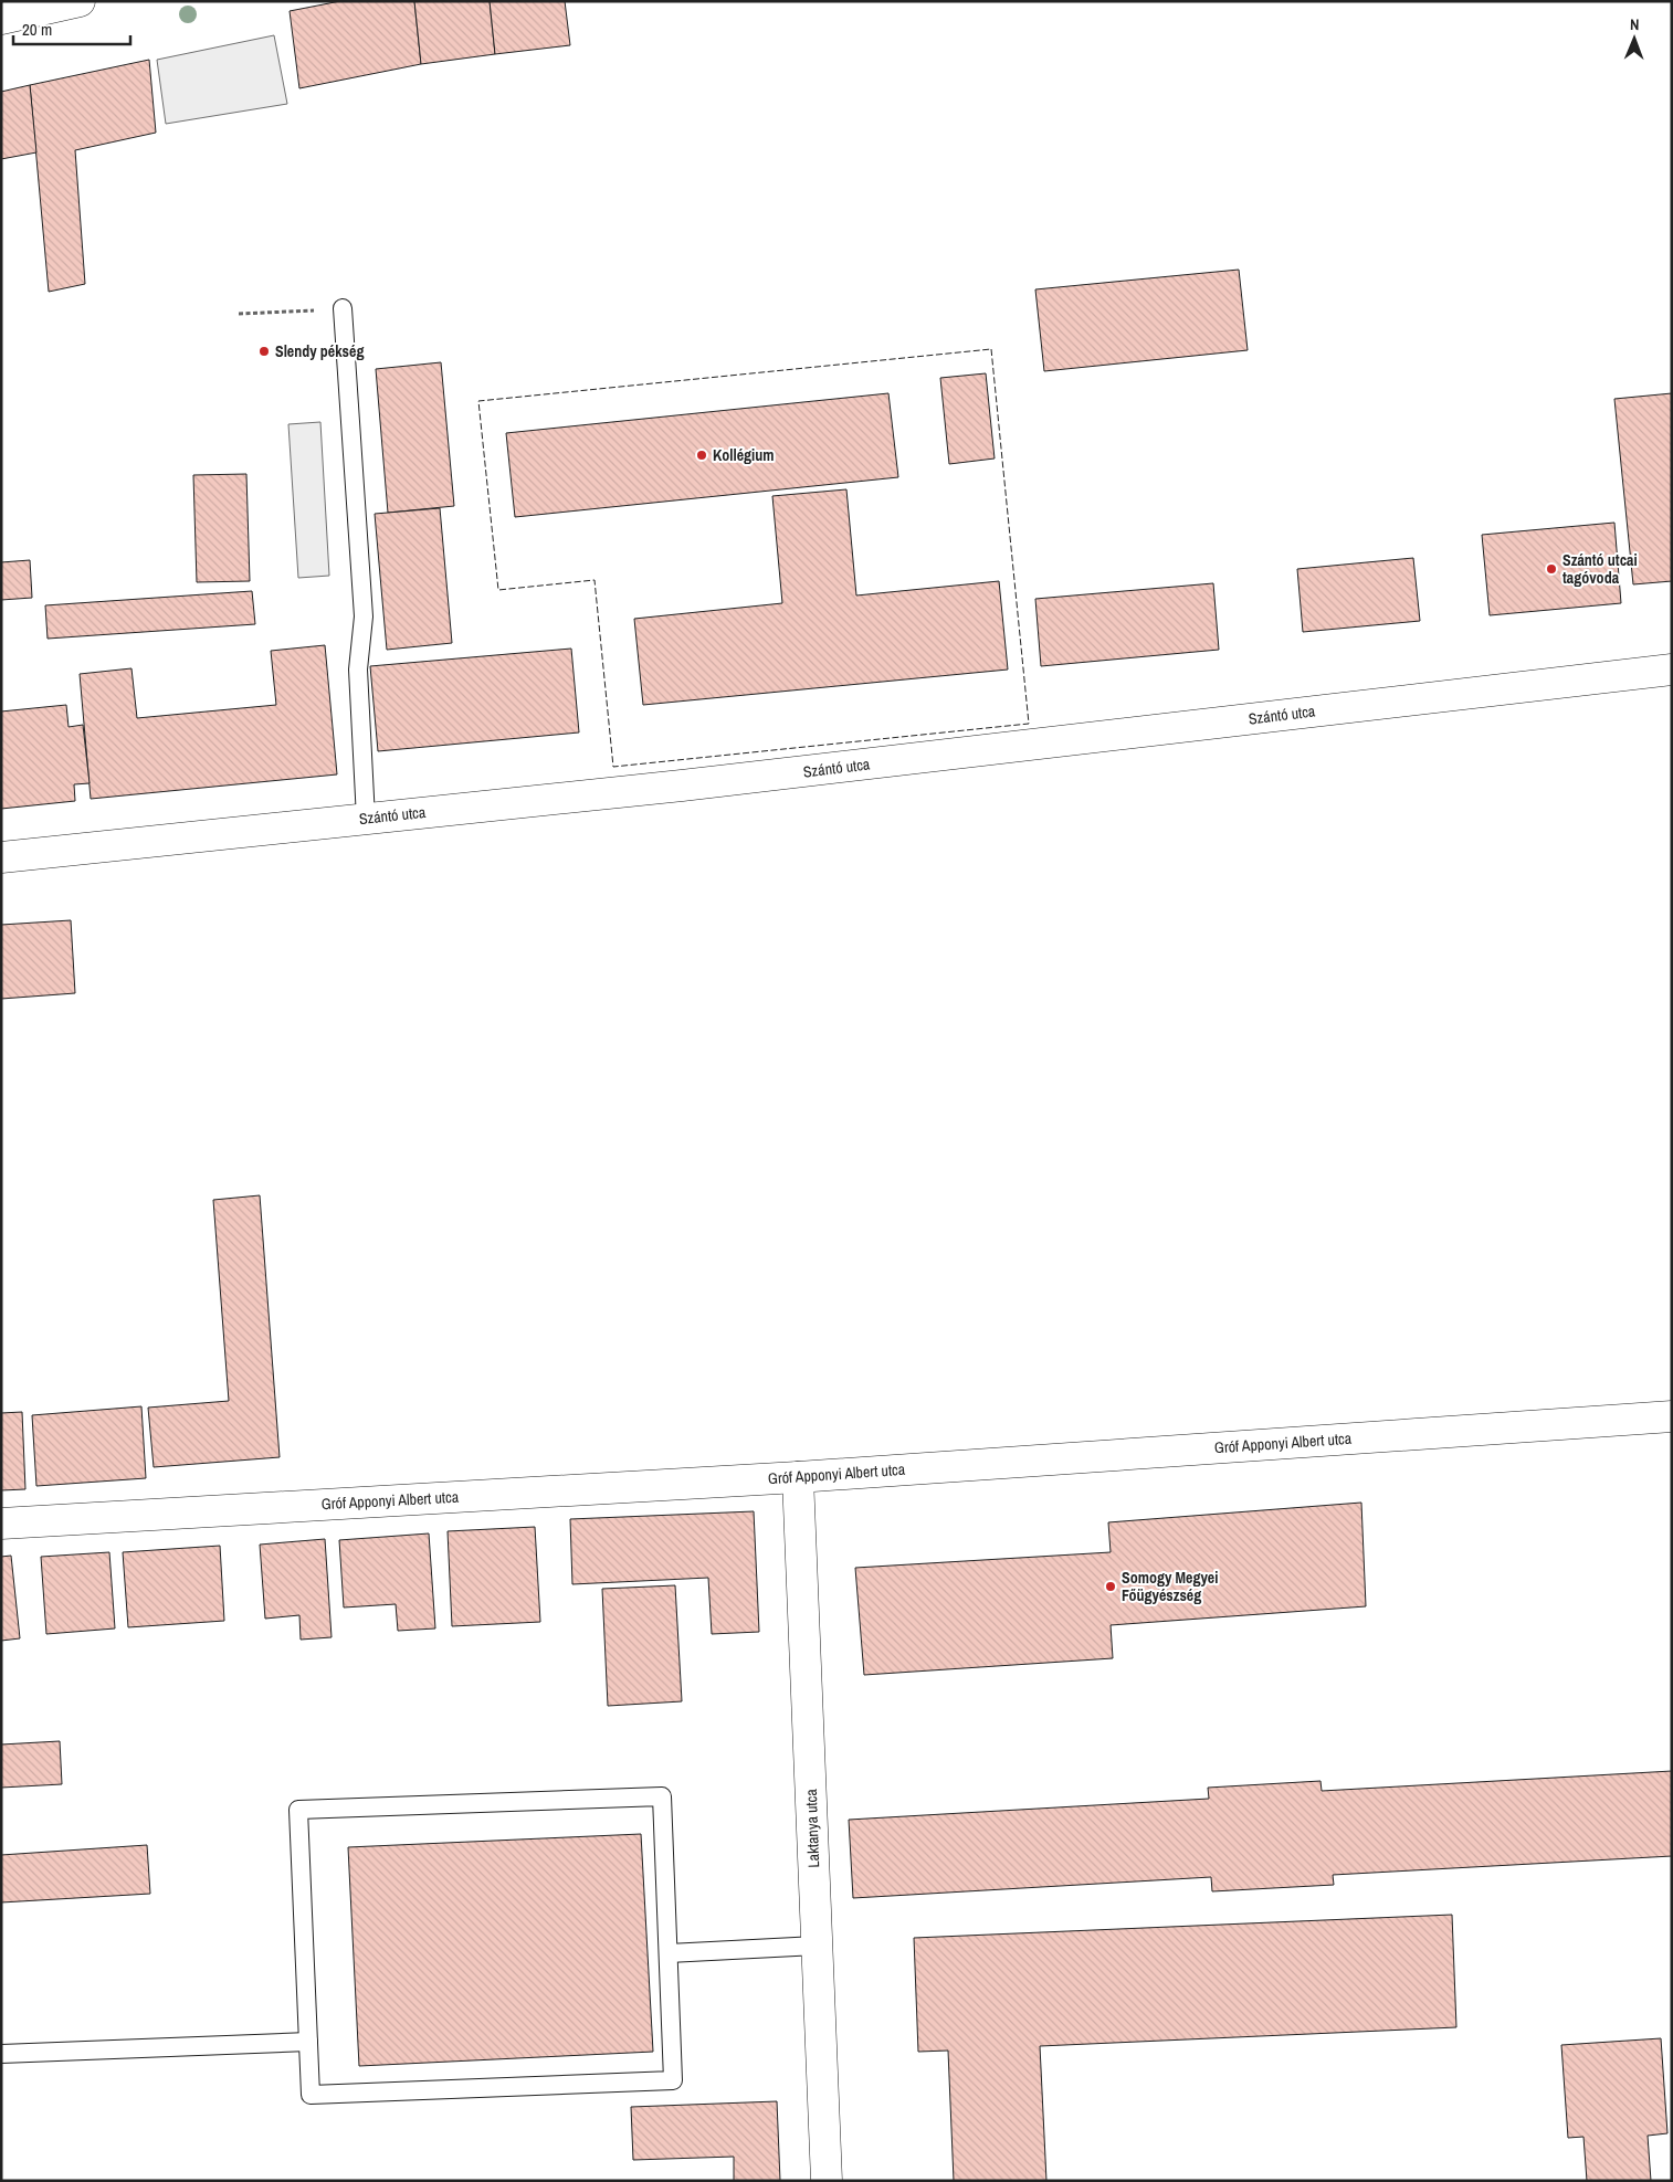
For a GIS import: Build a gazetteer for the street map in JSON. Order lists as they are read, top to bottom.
{
  "streets": {
    "street": ["Szántó utca", "Gróf Apponyi Albert utca", "Laktanya utca"]
  },
  "crossings": [
    ["Gróf Apponyi Albert utca", "Laktanya utca"]
  ],
  "places": [
    "Slendy pékség",
    "Kollégium",
    "Szántó utcai tagóvoda",
    "Somogy Megyei Főügyészség"
  ],
  "scale_bar": "20 m",
  "north": "top"
}
